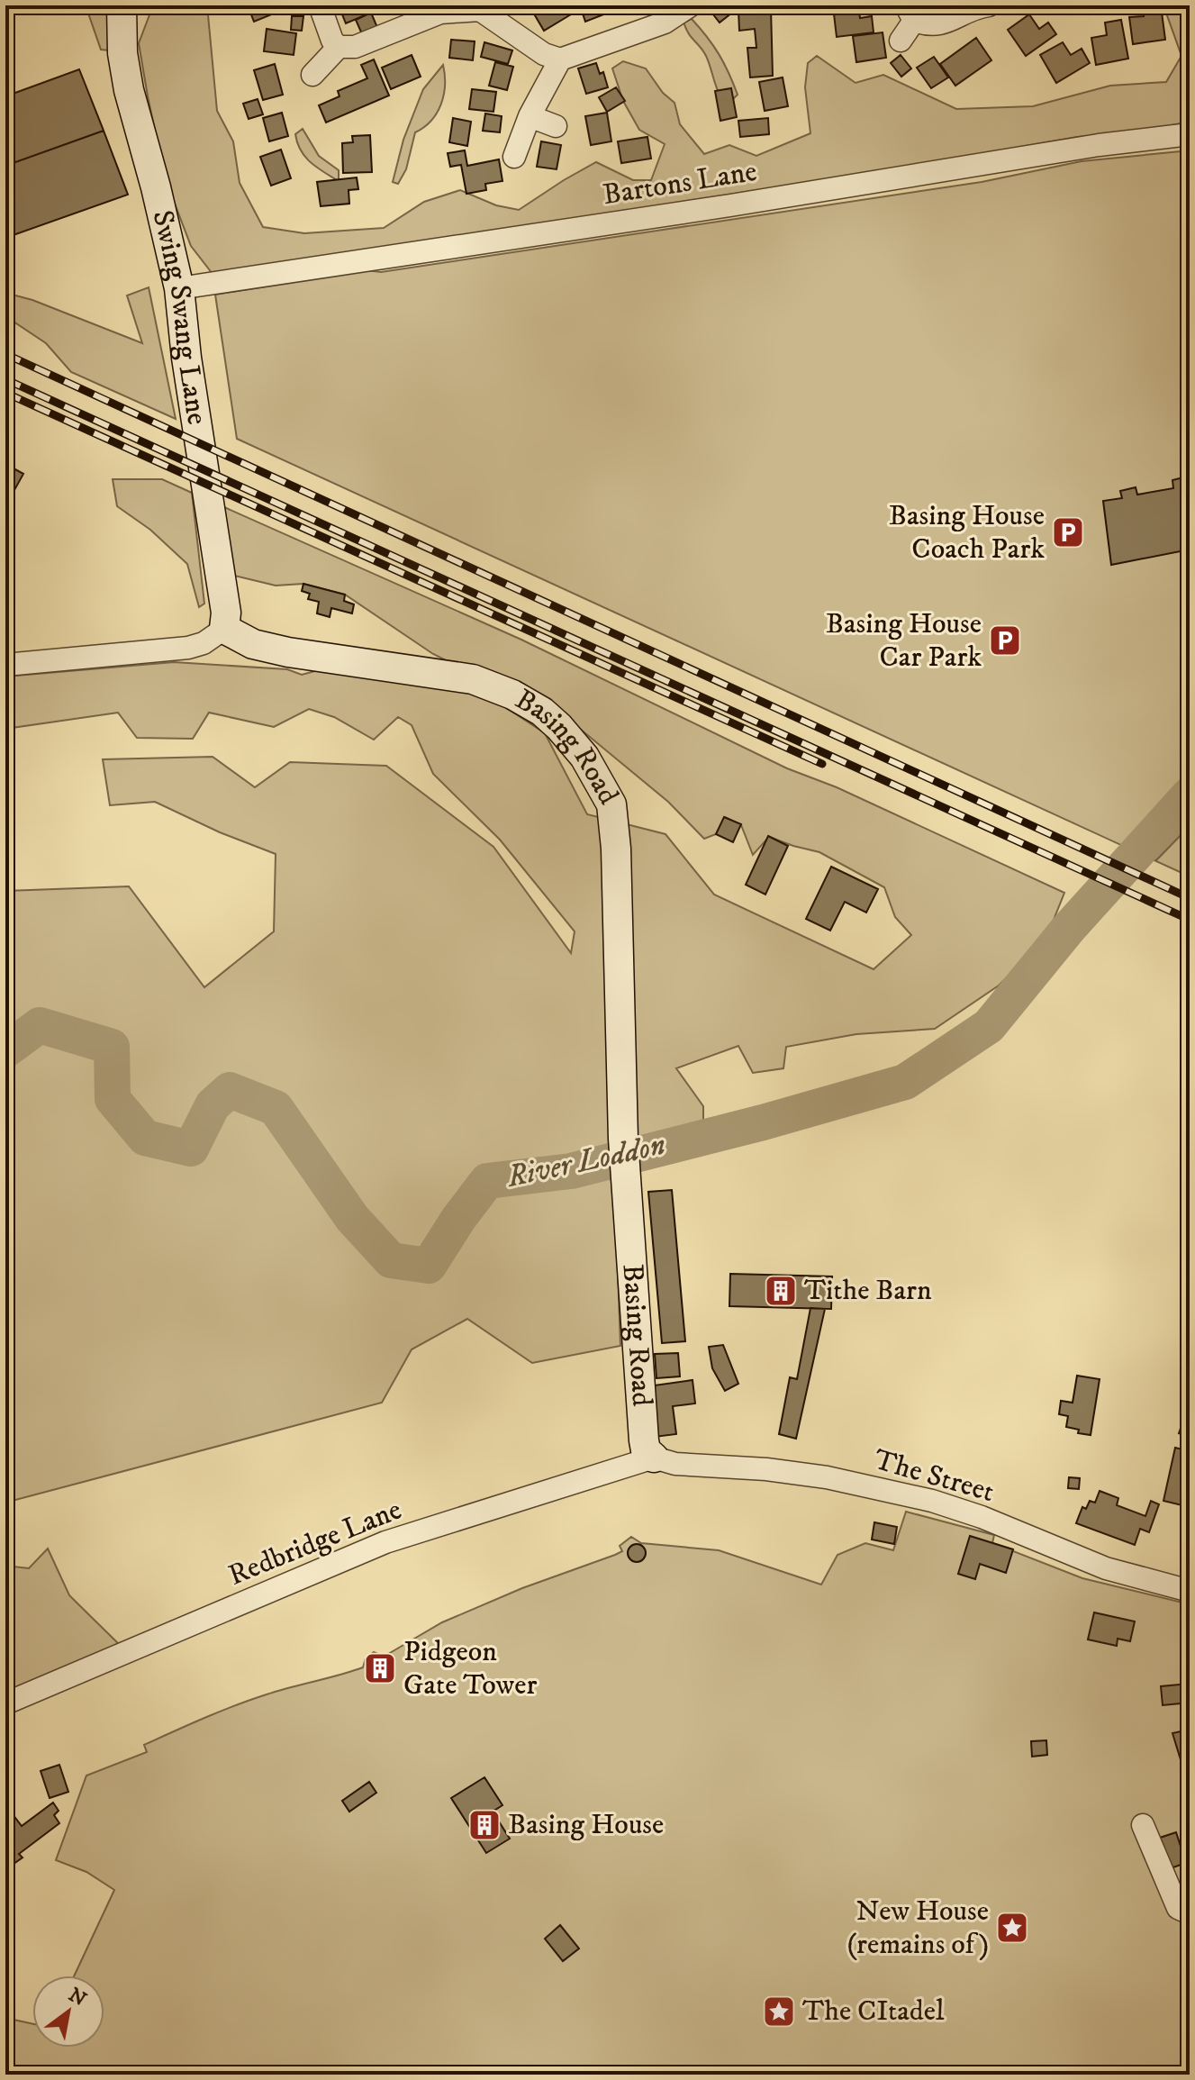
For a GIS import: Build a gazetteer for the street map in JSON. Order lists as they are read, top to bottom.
{
  "streets": {
    "street": [
      "Bartons Lane",
      "Swing Swang Lane",
      "Basing Road",
      "The Street",
      "Redbridge Lane"
    ]
  },
  "crossings": [
    ["Bartons Lane", "Swing Swang Lane"],
    ["Swing Swang Lane", "Basing Road"],
    ["Basing Road", "The Street"],
    ["Basing Road", "Redbridge Lane"],
    ["The Street", "Redbridge Lane"]
  ],
  "water": ["River Loddon"],
  "places": {
    "parking": ["Basing House Coach Park", "Basing House Car Park"],
    "building": ["Tithe Barn", "Pidgeon Gate Tower", "Basing House"],
    "place": ["New House (remains of)", "The CItadel"]
  },
  "north": "top right"
}
